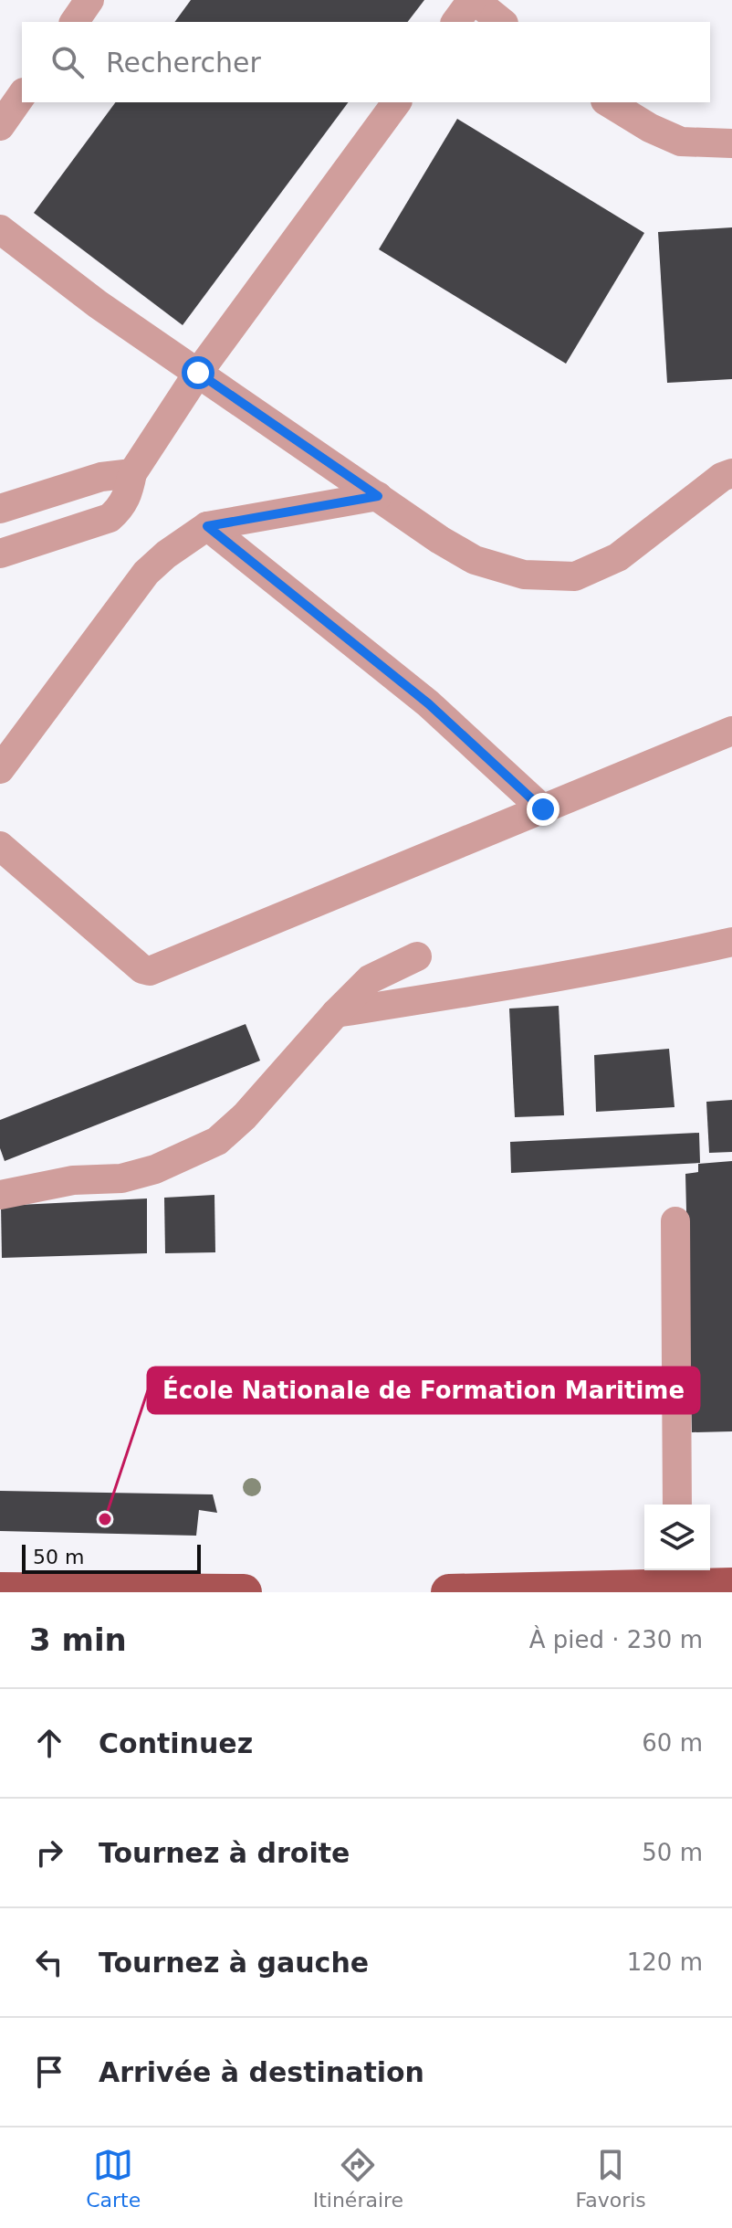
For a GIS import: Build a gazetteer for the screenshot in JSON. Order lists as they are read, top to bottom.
{
  "places": ["École Nationale de Formation Maritime"],
  "scale_bar": "50 m",
  "page": {
    "search": "Rechercher",
    "scale": "50 m",
    "heading": ["3 min", "À pied · 230 m"],
    "list": [
      ["Continuez", "60 m"],
      ["Tournez à droite", "50 m"],
      ["Tournez à gauche", "120 m"],
      "Arrivée à destination"
    ],
    "nav": ["Carte", "Itinéraire", "Favoris"]
  }
}
